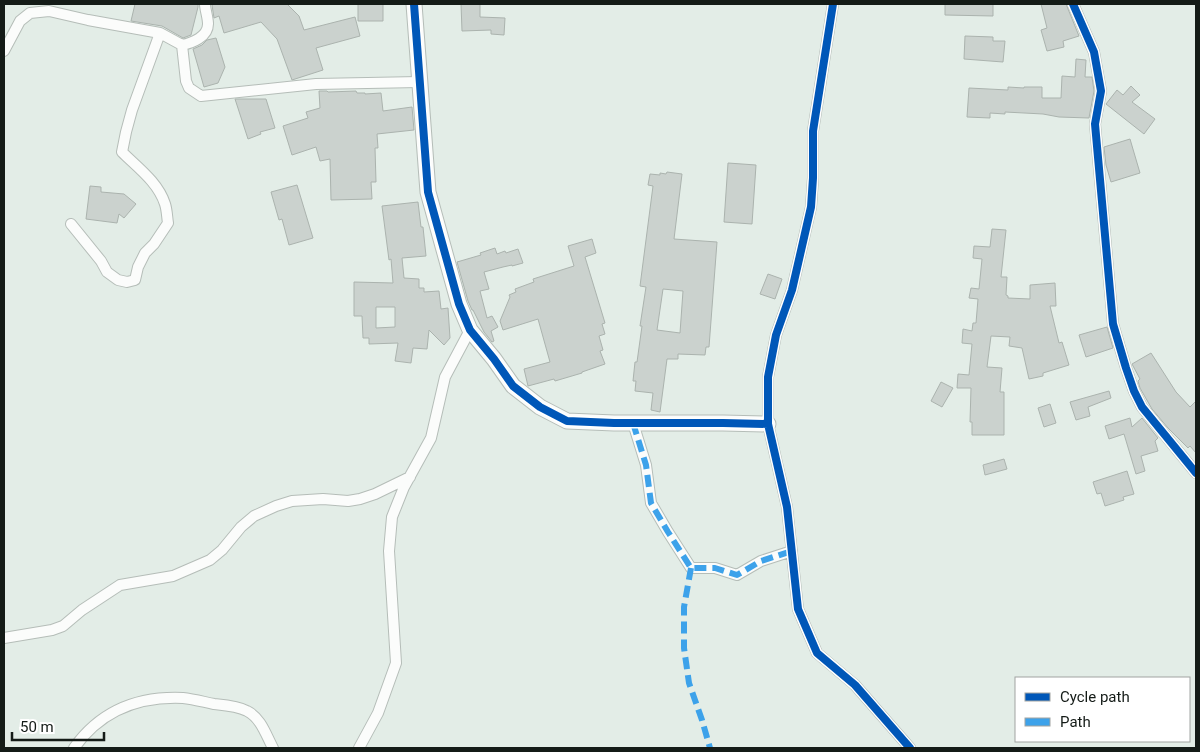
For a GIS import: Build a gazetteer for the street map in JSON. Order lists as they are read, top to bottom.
{
  "legend": ["Cycle path", "Path"],
  "scale_bar": "50 m"
}
